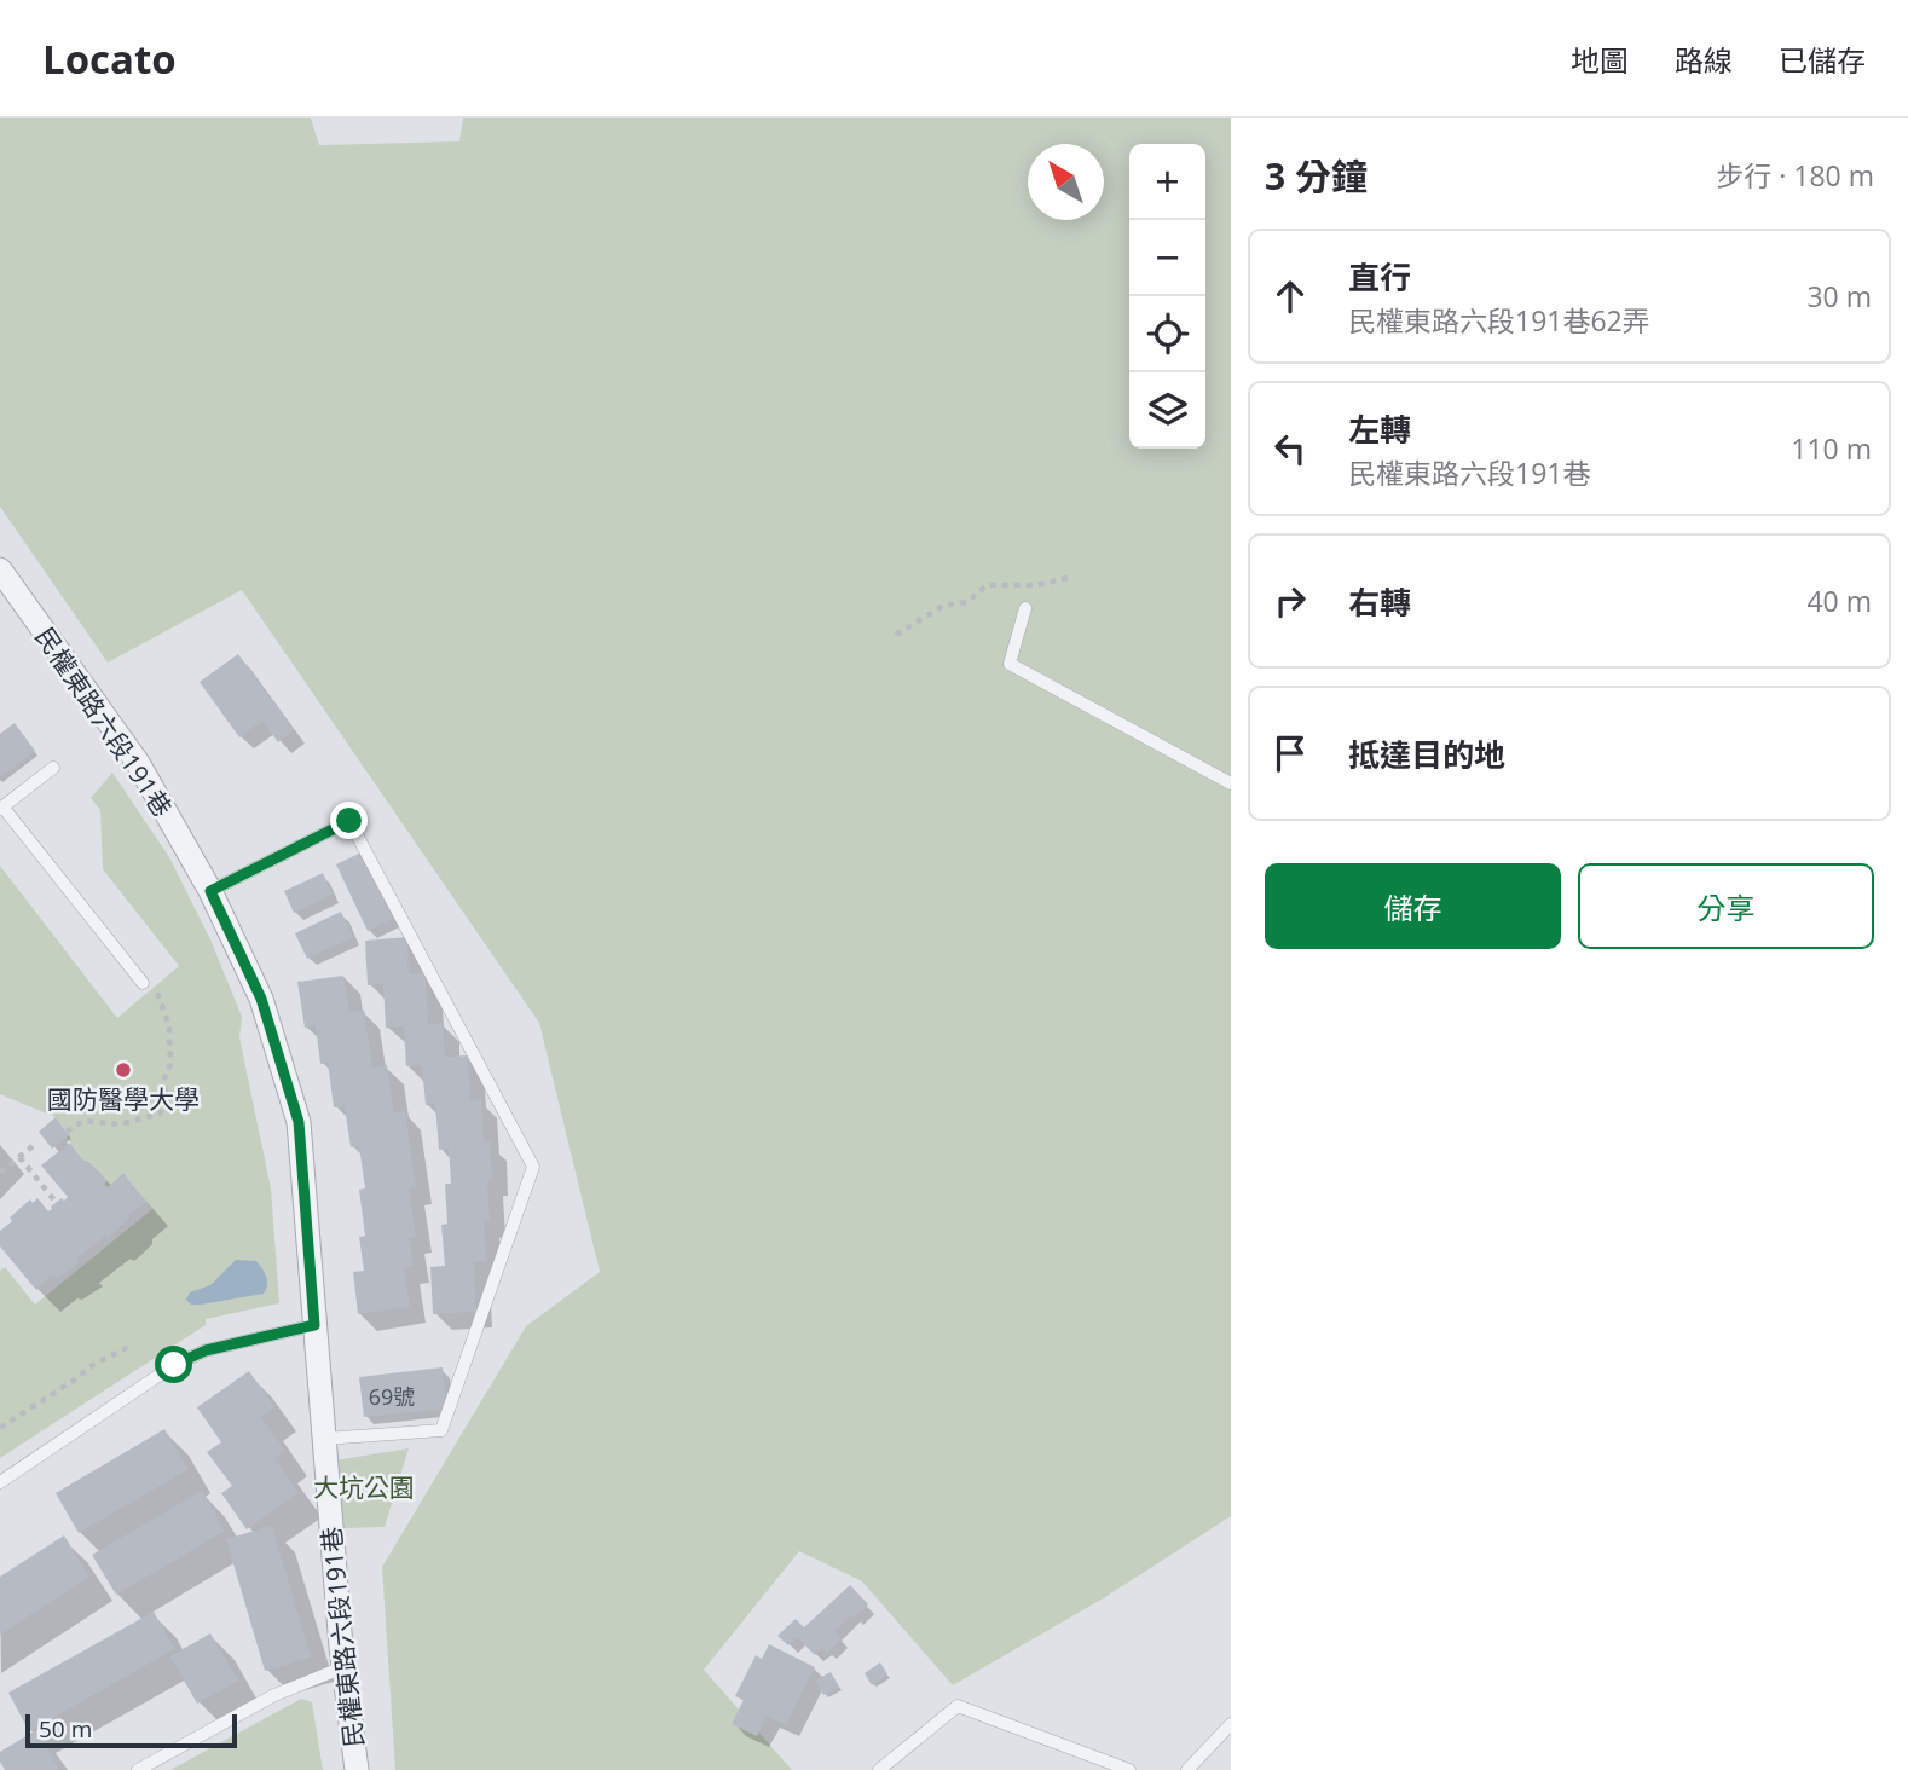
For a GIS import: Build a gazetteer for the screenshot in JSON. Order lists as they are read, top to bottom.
{
  "streets": {
    "street": ["民權東路六段191巷"]
  },
  "parks": ["大坑公園"],
  "places": ["國防醫學大學"],
  "house_numbers": ["69號"],
  "scale_bar": "50 m",
  "north": "top left",
  "page": {
    "header": "Locato",
    "nav": ["地圖", "路線", "已儲存"],
    "heading": ["3 分鐘", "步行 · 180 m"],
    "map_buttons": ["+", "−"],
    "list": [
      ["直行", "民權東路六段191巷62弄", "30 m"],
      ["左轉", "民權東路六段191巷", "110 m"],
      ["右轉", "40 m"],
      "抵達目的地"
    ],
    "buttons": ["儲存", "分享"],
    "scale": "50 m"
  }
}
